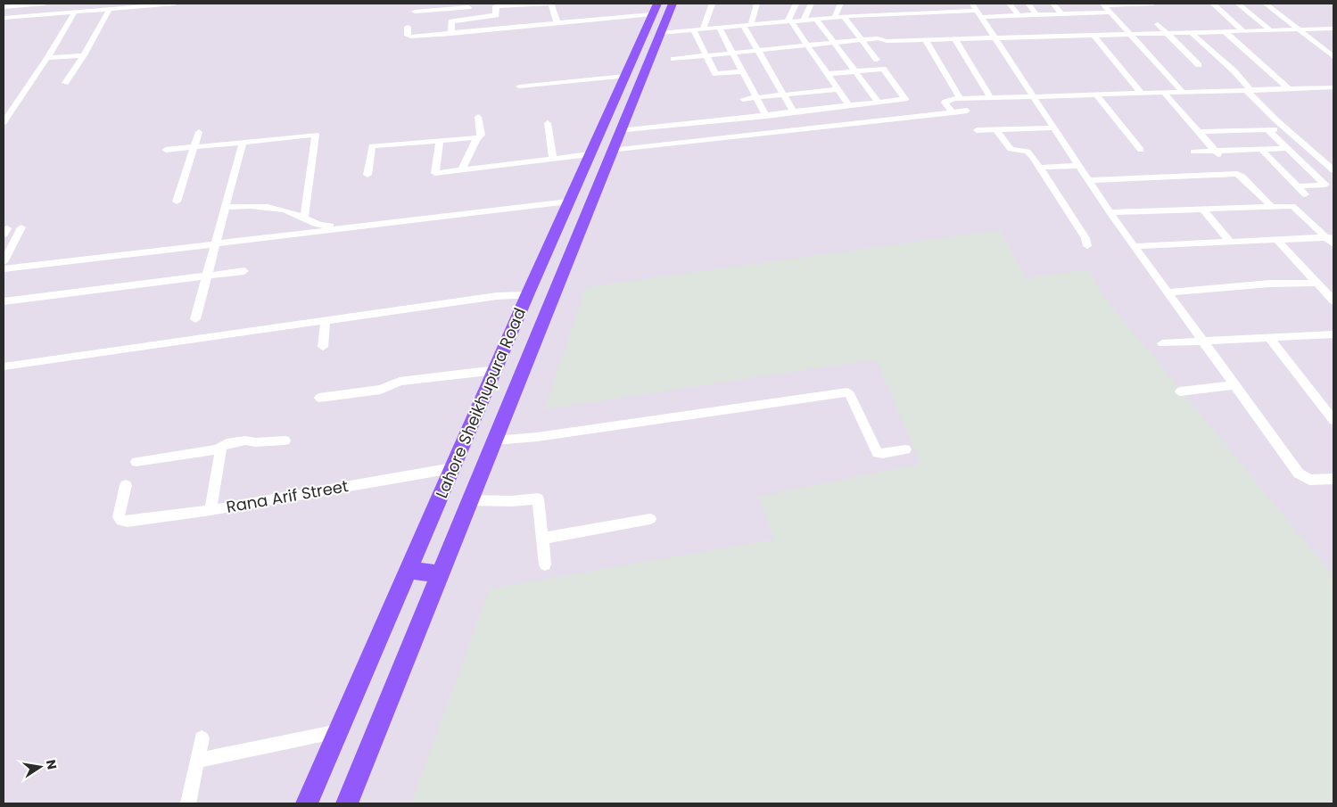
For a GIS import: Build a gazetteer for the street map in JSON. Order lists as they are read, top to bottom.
{
  "streets": {
    "highway": ["Lahore Sheikhupura Road"],
    "street": ["Rana Arif Street"]
  },
  "crossings": [
    ["Lahore Sheikhupura Road", "Rana Arif Street"]
  ],
  "north": "right"
}
